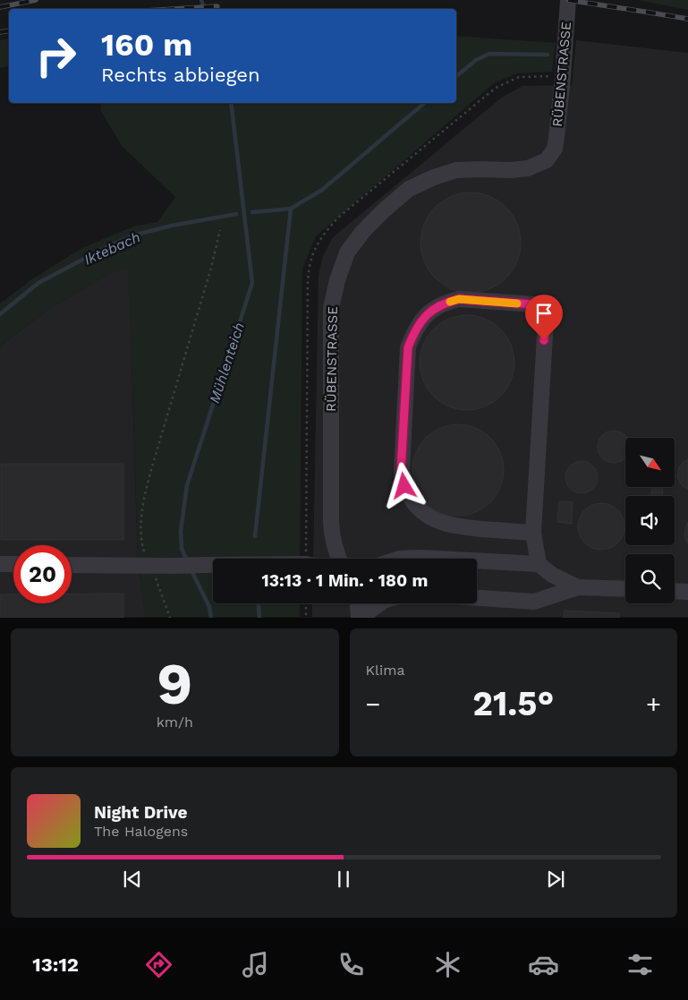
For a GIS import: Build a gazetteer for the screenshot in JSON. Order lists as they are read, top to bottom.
{
  "streets": {
    "street": ["RÜBENSTRASSE"]
  },
  "water": ["Iktebach", "Mühlenteich"],
  "north": "bottom right",
  "page": {
    "turn": ["160 m", "Rechts abbiegen"],
    "limit": "20",
    "trip": "13:13 · 1 Min. · 180 m",
    "tile": [
      ["9", "km/h"],
      "Klima"
    ],
    "heat": ["−", "21.5°", "+"],
    "song": ["Night Drive", "The Halogens"],
    "tabs": "13:12"
  }
}
